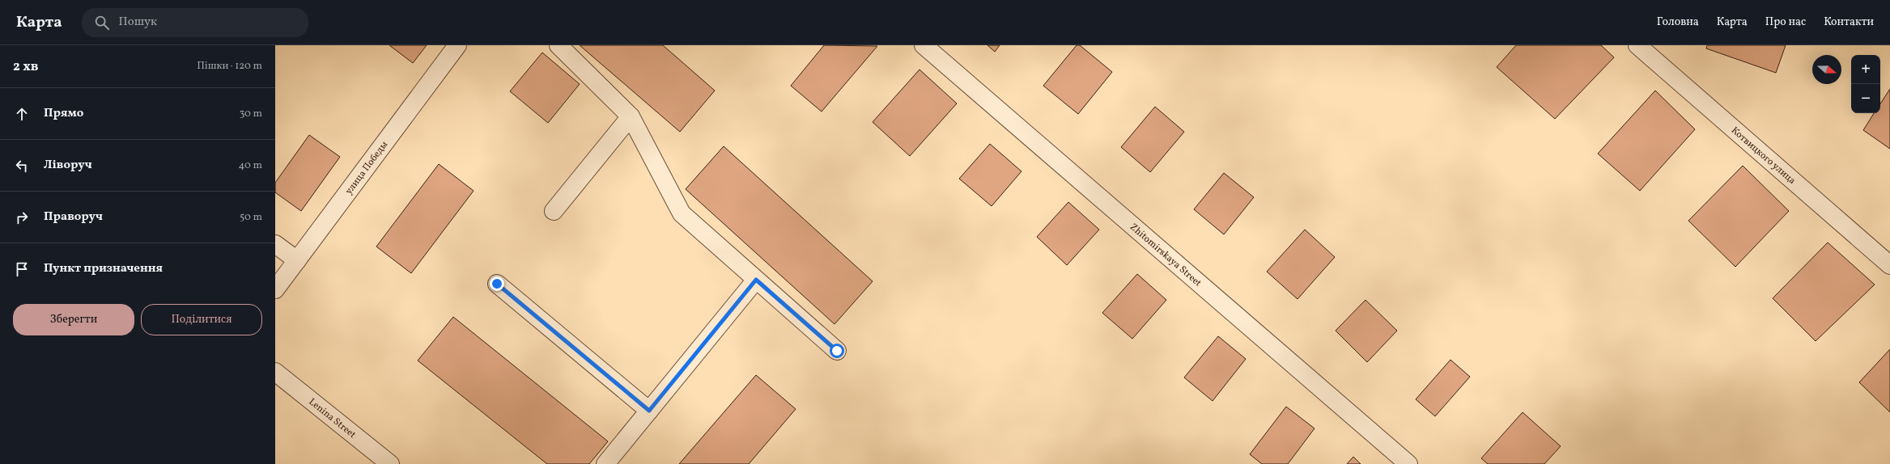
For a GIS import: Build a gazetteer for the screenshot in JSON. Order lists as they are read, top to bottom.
{
  "streets": {
    "street": [
      "Котвицкого улица",
      "улица Победы",
      "Zhitomirskaya Street",
      "Lenina Street"
    ]
  },
  "north": "right",
  "page": {
    "header": "Карта",
    "search": "Пошук",
    "nav": [
      "Головна",
      "Карта",
      "Про нас",
      "Контакти"
    ],
    "heading": ["2 хв", "Пішки · 120 m"],
    "map_buttons": ["+", "−"],
    "list": [
      ["Прямо", "30 m"],
      ["Ліворуч", "40 m"],
      ["Праворуч", "50 m"],
      "Пункт призначення"
    ],
    "buttons": ["Зберегти", "Поділитися"]
  }
}
